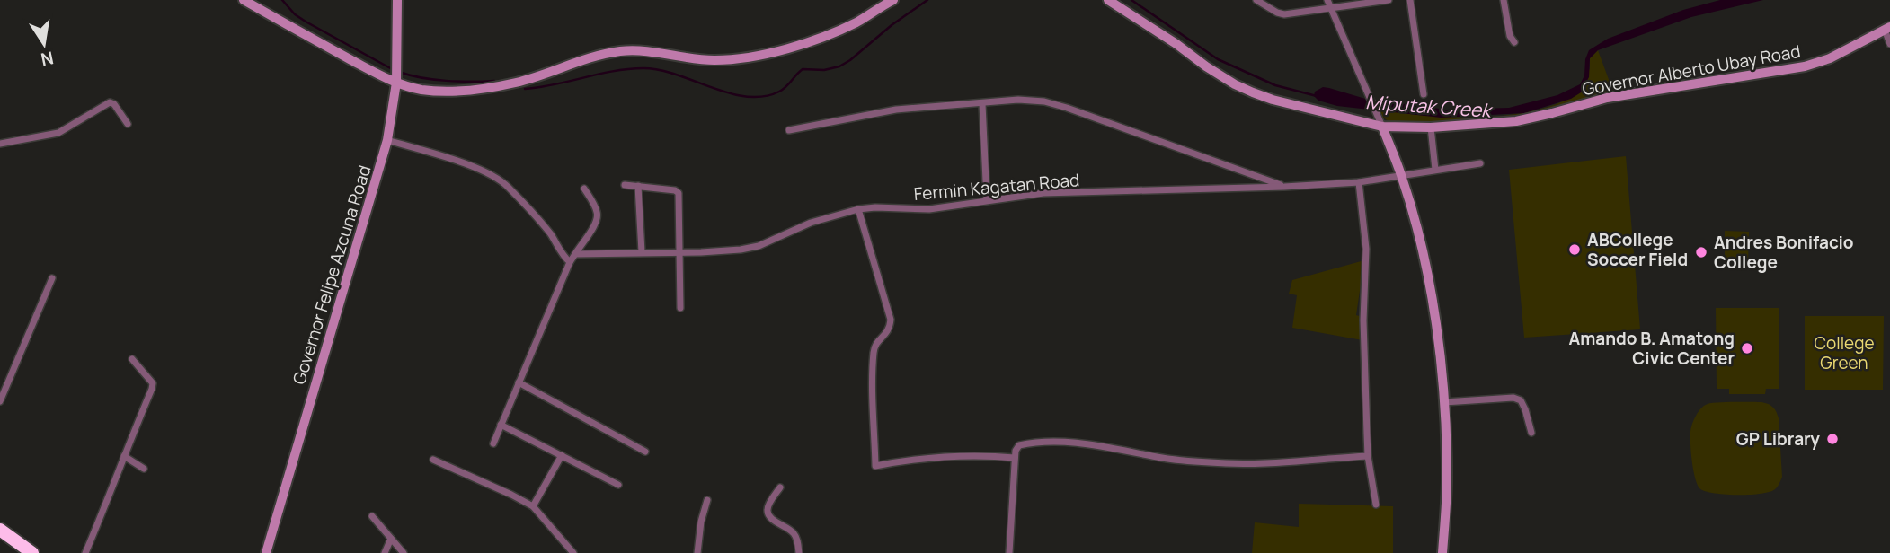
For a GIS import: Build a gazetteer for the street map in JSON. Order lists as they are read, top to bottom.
{
  "streets": {
    "main road": ["Governor Alberto Ubay Road", "Governor Felipe Azcuna Road"],
    "street": ["Fermin Kagatan Road"]
  },
  "water": ["Miputak Creek"],
  "parks": ["College Green"],
  "places": [
    "ABCollege Soccer Field",
    "Andres Bonifacio College",
    "Amando B. Amatong Civic Center",
    "GP Library"
  ],
  "north": "bottom"
}
